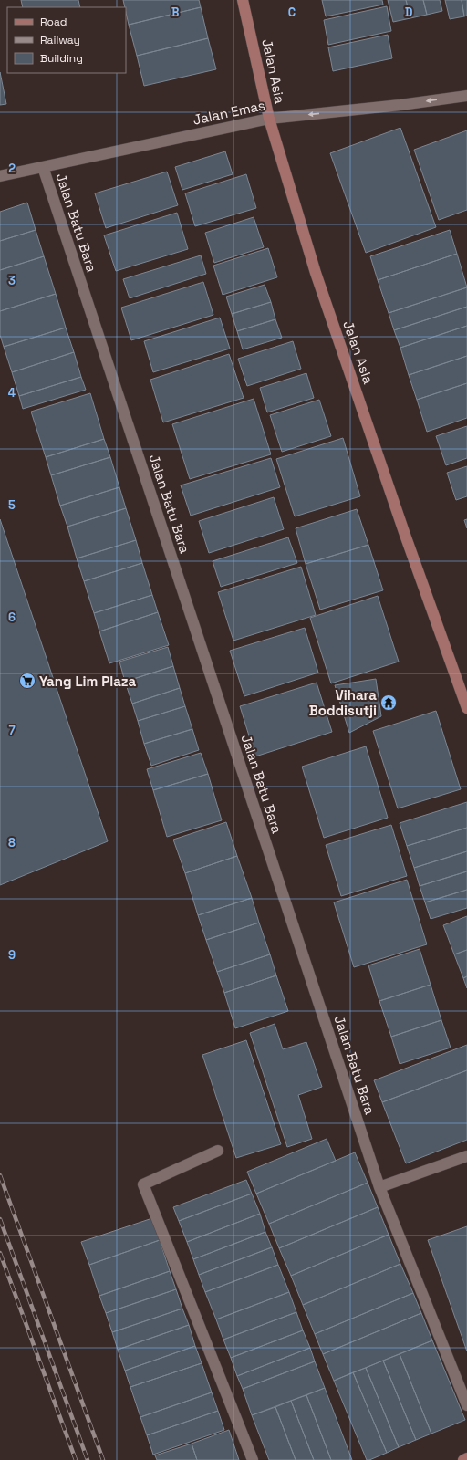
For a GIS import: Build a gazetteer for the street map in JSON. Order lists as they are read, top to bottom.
{
  "streets": {
    "main road": ["Jalan Asia"],
    "street": ["Jalan Emas", "Jalan Batu Bara"]
  },
  "crossings": [
    ["Jalan Asia", "Jalan Emas"],
    ["Jalan Emas", "Jalan Batu Bara"]
  ],
  "one_way": ["Jalan Emas"],
  "places": {
    "supermarket": ["Yang Lim Plaza"],
    "temple": ["Vihara Boddisutji"]
  },
  "legend": ["Road", "Railway", "Building"],
  "grid": {
    "columns": ["B", "C", "D"],
    "rows": [
      "2",
      "3",
      "4",
      "5",
      "6",
      "7",
      "8",
      "9"
    ]
  }
}
